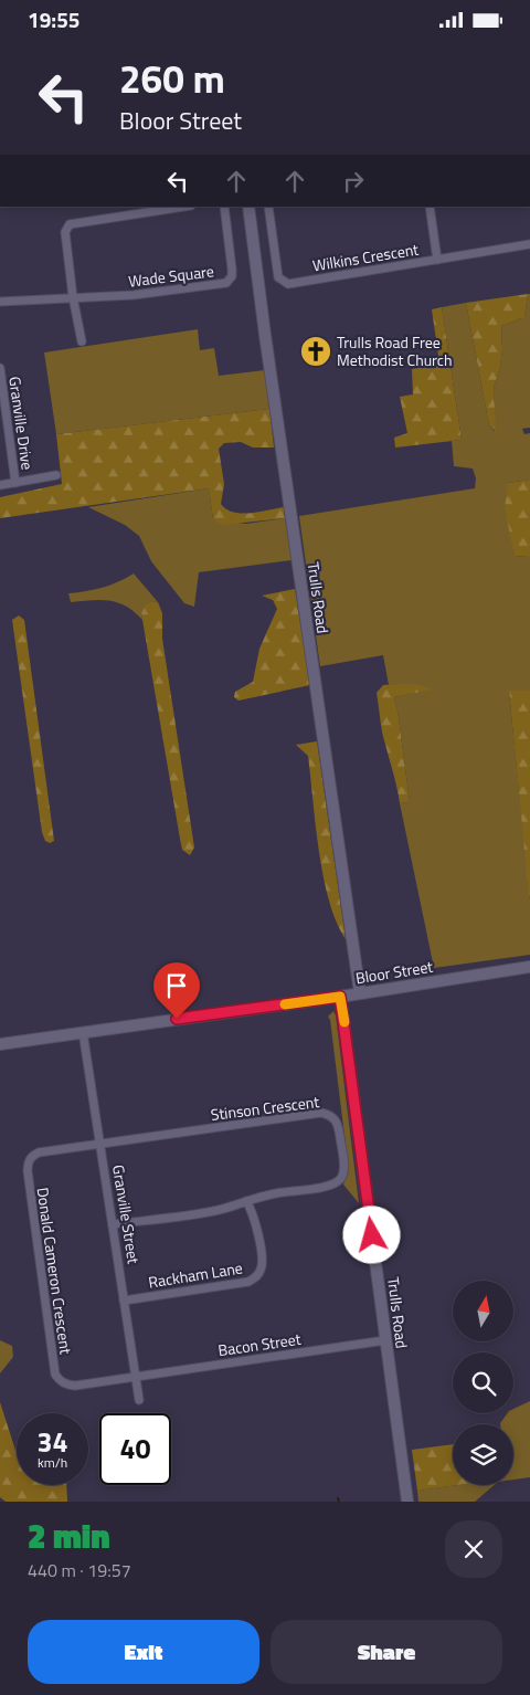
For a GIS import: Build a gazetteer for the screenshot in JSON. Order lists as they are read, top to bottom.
{
  "streets": {
    "street": [
      "Wilkins Crescent",
      "Wade Square",
      "Granville Drive",
      "Trulls Road",
      "Bloor Street",
      "Stinson Crescent",
      "Granville Street",
      "Donald Cameron Crescent",
      "Rackham Lane",
      "Bacon Street"
    ]
  },
  "crossings": [
    ["Trulls Road", "Bloor Street"],
    ["Trulls Road", "Bacon Street"],
    ["Bloor Street", "Granville Street"],
    ["Stinson Crescent", "Granville Street"],
    ["Stinson Crescent", "Donald Cameron Crescent"],
    ["Stinson Crescent", "Rackham Lane"],
    ["Granville Street", "Donald Cameron Crescent"],
    ["Granville Street", "Rackham Lane"],
    ["Granville Street", "Bacon Street"],
    ["Donald Cameron Crescent", "Bacon Street"]
  ],
  "places": {
    "church": ["Trulls Road Free Methodist Church"]
  },
  "north": "top",
  "page": {
    "status": "19:55",
    "turn": ["260 m", "Bloor Street"],
    "speed": "34 km/h",
    "limit": "40",
    "heading": ["2 min", "440 m · 19:57"],
    "buttons": ["Exit", "Share"]
  }
}
